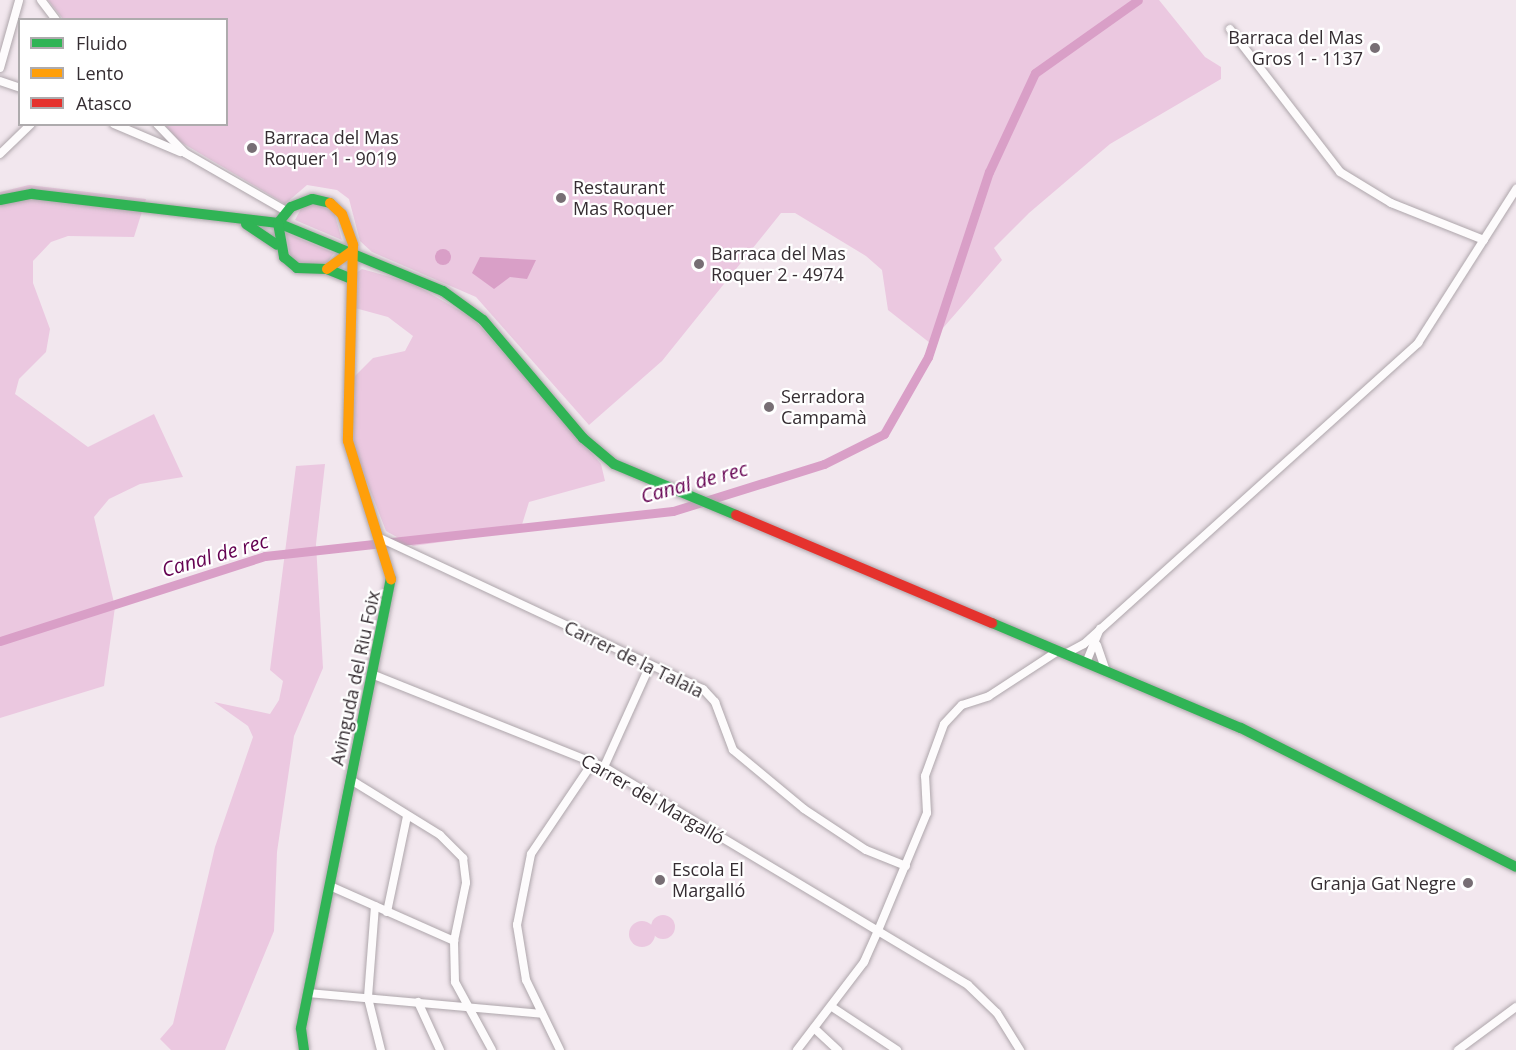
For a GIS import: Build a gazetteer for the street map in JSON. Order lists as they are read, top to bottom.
{
  "streets": {
    "street": ["Carrer de la Talaia", "Avinguda del Riu Foix", "Carrer del Margalló"]
  },
  "crossings": [
    ["Carrer de la Talaia", "Avinguda del Riu Foix"],
    ["Avinguda del Riu Foix", "Carrer del Margalló"]
  ],
  "water": ["Canal de rec"],
  "places": [
    "Barraca del Mas Gros 1 - 1137",
    "Barraca del Mas Roquer 1 - 9019",
    "Restaurant Mas Roquer",
    "Barraca del Mas Roquer 2 - 4974",
    "Serradora Campamà",
    "Escola El Margalló",
    "Granja Gat Negre"
  ],
  "legend": ["Fluido", "Lento", "Atasco"]
}
